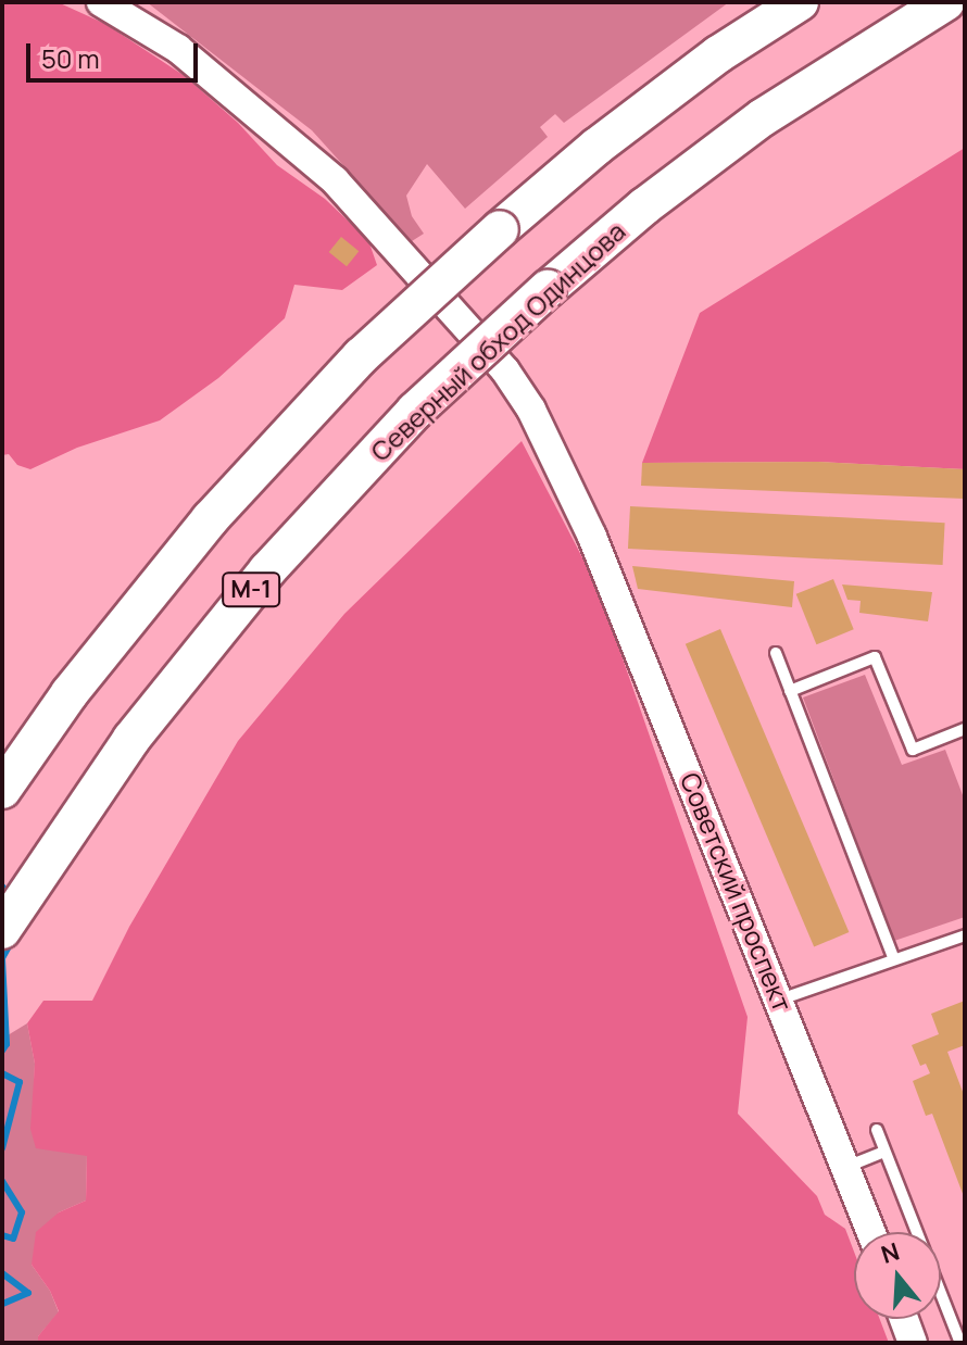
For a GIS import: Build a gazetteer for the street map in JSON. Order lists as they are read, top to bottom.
{
  "streets": {
    "highway": ["Северный обход Одинцова", "М-1"],
    "street": ["Советский проспект"]
  },
  "scale_bar": "50 m",
  "north": "top"
}
